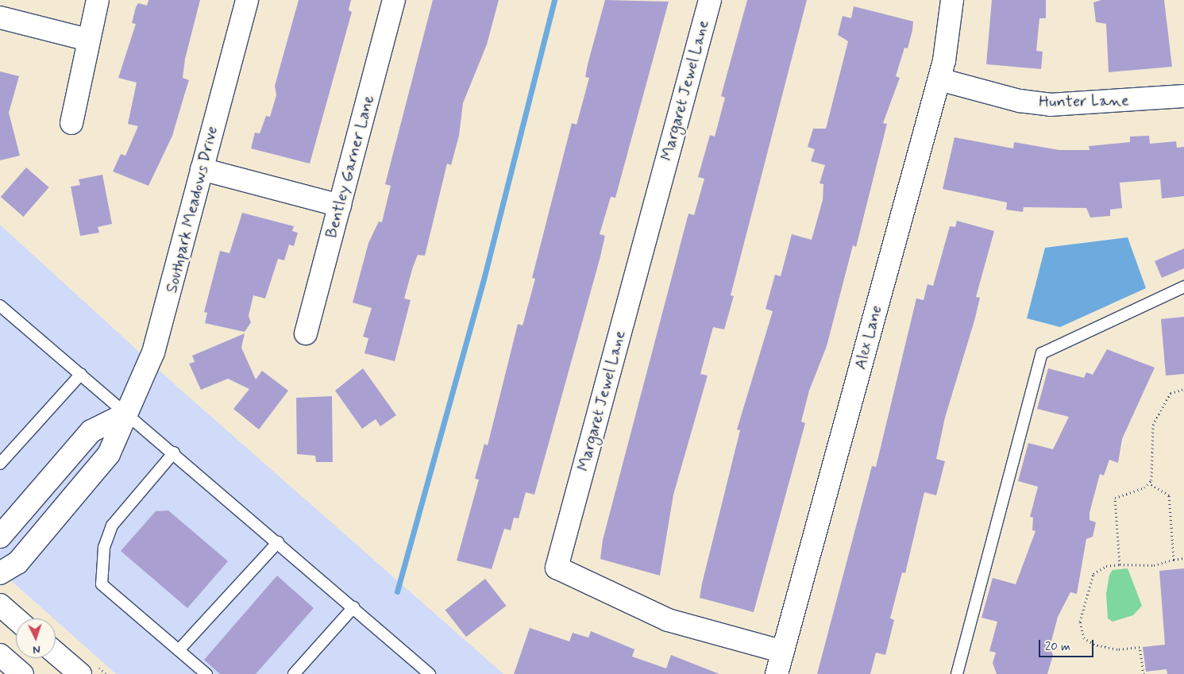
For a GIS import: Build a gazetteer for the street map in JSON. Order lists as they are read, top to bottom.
{
  "streets": {
    "street": [
      "Margaret Jewel Lane",
      "Hunter Lane",
      "Bentley Garner Lane",
      "Southpark Meadows Drive",
      "Alex Lane"
    ]
  },
  "crossings": [
    ["Margaret Jewel Lane", "Alex Lane"],
    ["Hunter Lane", "Alex Lane"]
  ],
  "scale_bar": "20 m",
  "north": "bottom"
}
